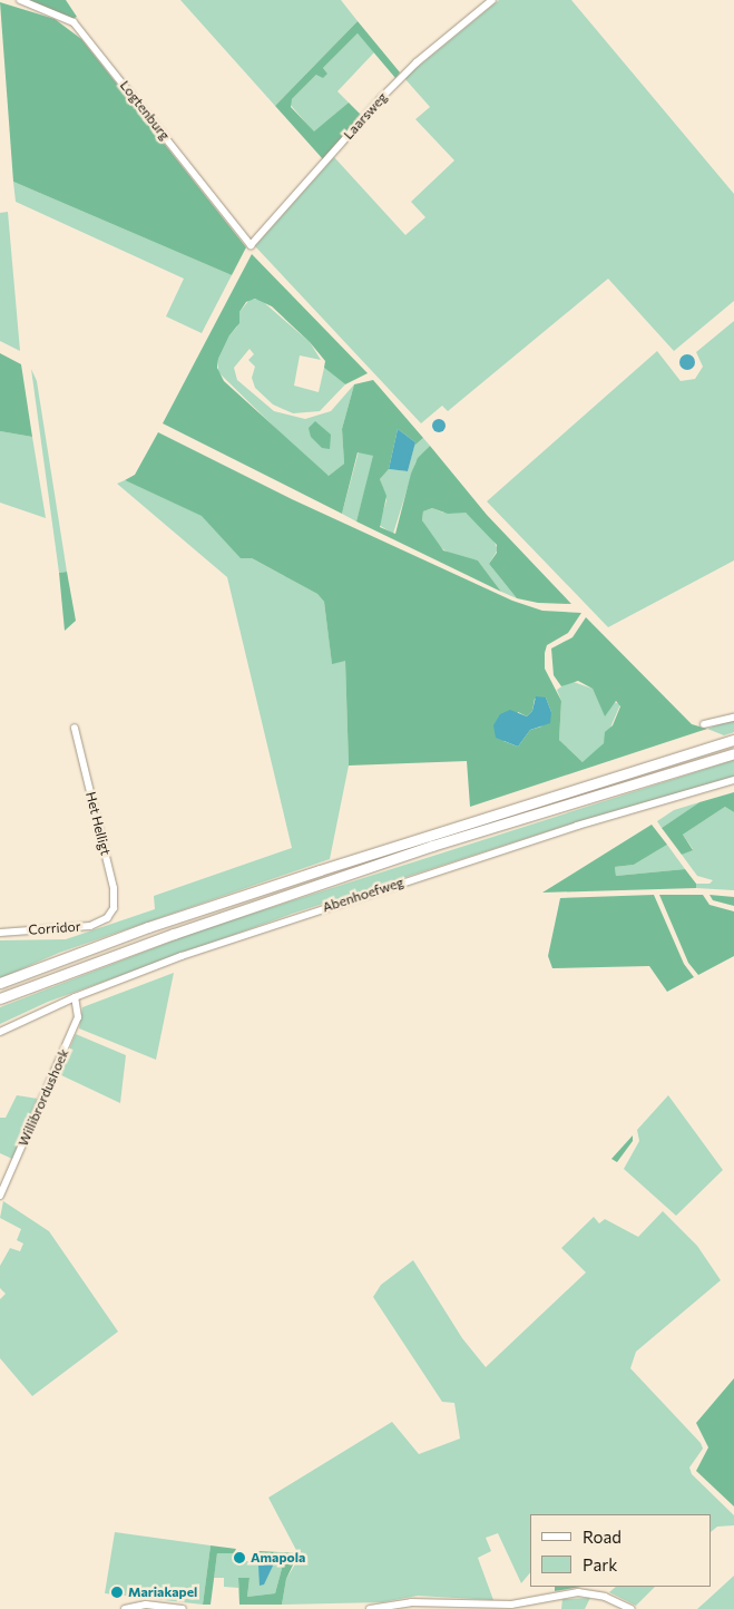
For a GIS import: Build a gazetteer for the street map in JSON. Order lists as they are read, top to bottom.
{
  "streets": {
    "street": [
      "Logtenburg",
      "Laarsweg",
      "Het Helligt",
      "Abenhoefweg",
      "Corridor",
      "Willibrordushoek"
    ]
  },
  "crossings": [
    ["Logtenburg", "Laarsweg"],
    ["Het Helligt", "Corridor"],
    ["Abenhoefweg", "Willibrordushoek"]
  ],
  "places": ["Amapola", "Mariakapel"],
  "legend": ["Road", "Park"]
}
